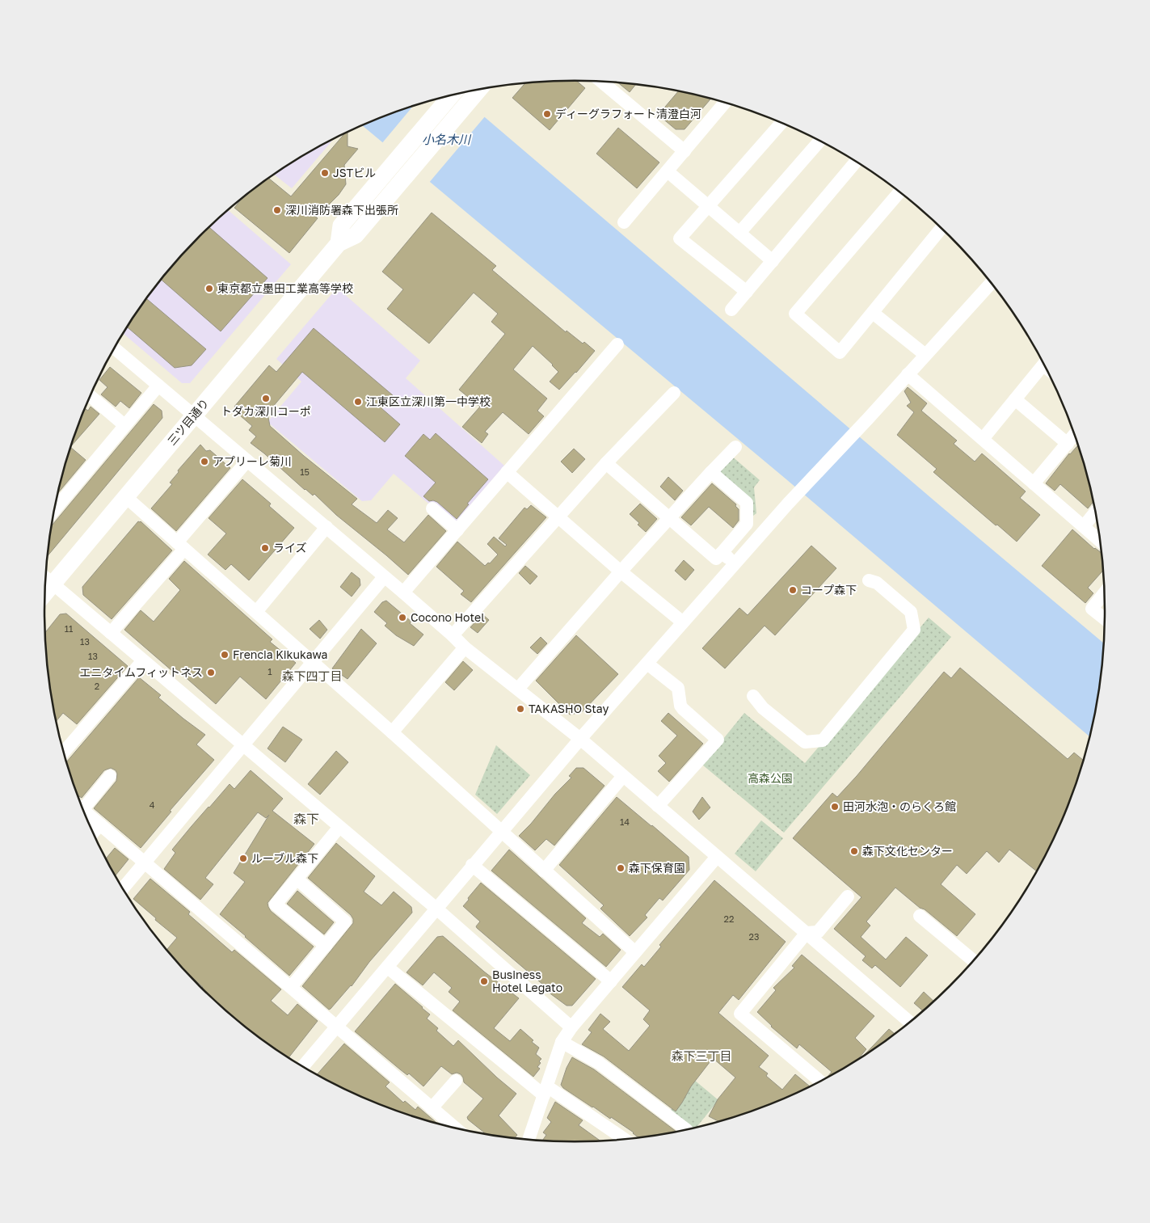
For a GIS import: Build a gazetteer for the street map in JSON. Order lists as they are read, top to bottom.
{
  "streets": {
    "main road": ["三ツ目通り"]
  },
  "districts": ["森下四丁目", "森下", "森下三丁目"],
  "water": ["小名木川"],
  "parks": ["高森公園"],
  "places": [
    "ディーグラフォート清澄白河",
    "JSTビル",
    "深川消防署森下出張所",
    "東京都立墨田工業高等学校",
    "トダカ深川コーポ",
    "江東区立深川第一中学校",
    "アプリーレ菊川",
    "ライズ",
    "コープ森下",
    "Cocono Hotel",
    "Frencia Kikukawa",
    "エニタイムフィットネス",
    "TAKASHO Stay",
    "田河水泡・のらくろ館",
    "森下文化センター",
    "ルーブル森下",
    "森下保育園",
    "Business Hotel Legato"
  ],
  "house_numbers": [
    "15",
    "11",
    "13",
    "13",
    "1",
    "2",
    "4",
    "14",
    "22",
    "23"
  ]
}
